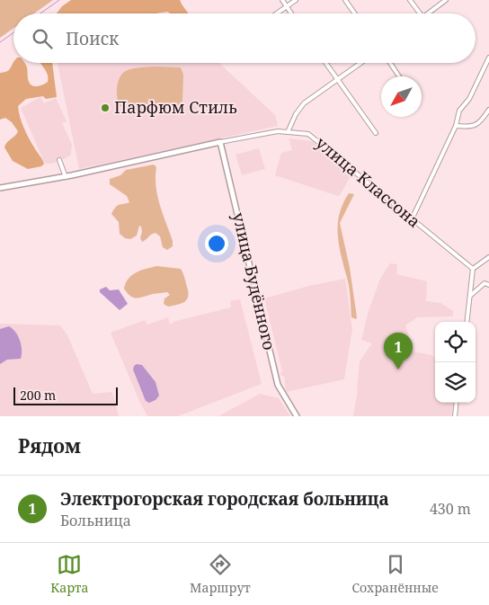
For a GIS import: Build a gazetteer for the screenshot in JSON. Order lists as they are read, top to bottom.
{
  "streets": {
    "street": ["улица Классона", "улица Будённого"]
  },
  "crossings": [
    ["улица Классона", "улица Будённого"]
  ],
  "places": ["Парфюм Стиль"],
  "scale_bar": "200 m",
  "north": "bottom left",
  "page": {
    "search": "Поиск",
    "pins": "1",
    "scale": "200 m",
    "heading": "Рядом",
    "list": [
      {
        "mark": "1",
        "name": "Электрогорская городская больница",
        "note": "Больница",
        "value": "430 m"
      }
    ],
    "nav": ["Карта", "Маршрут", "Сохранённые"]
  }
}
